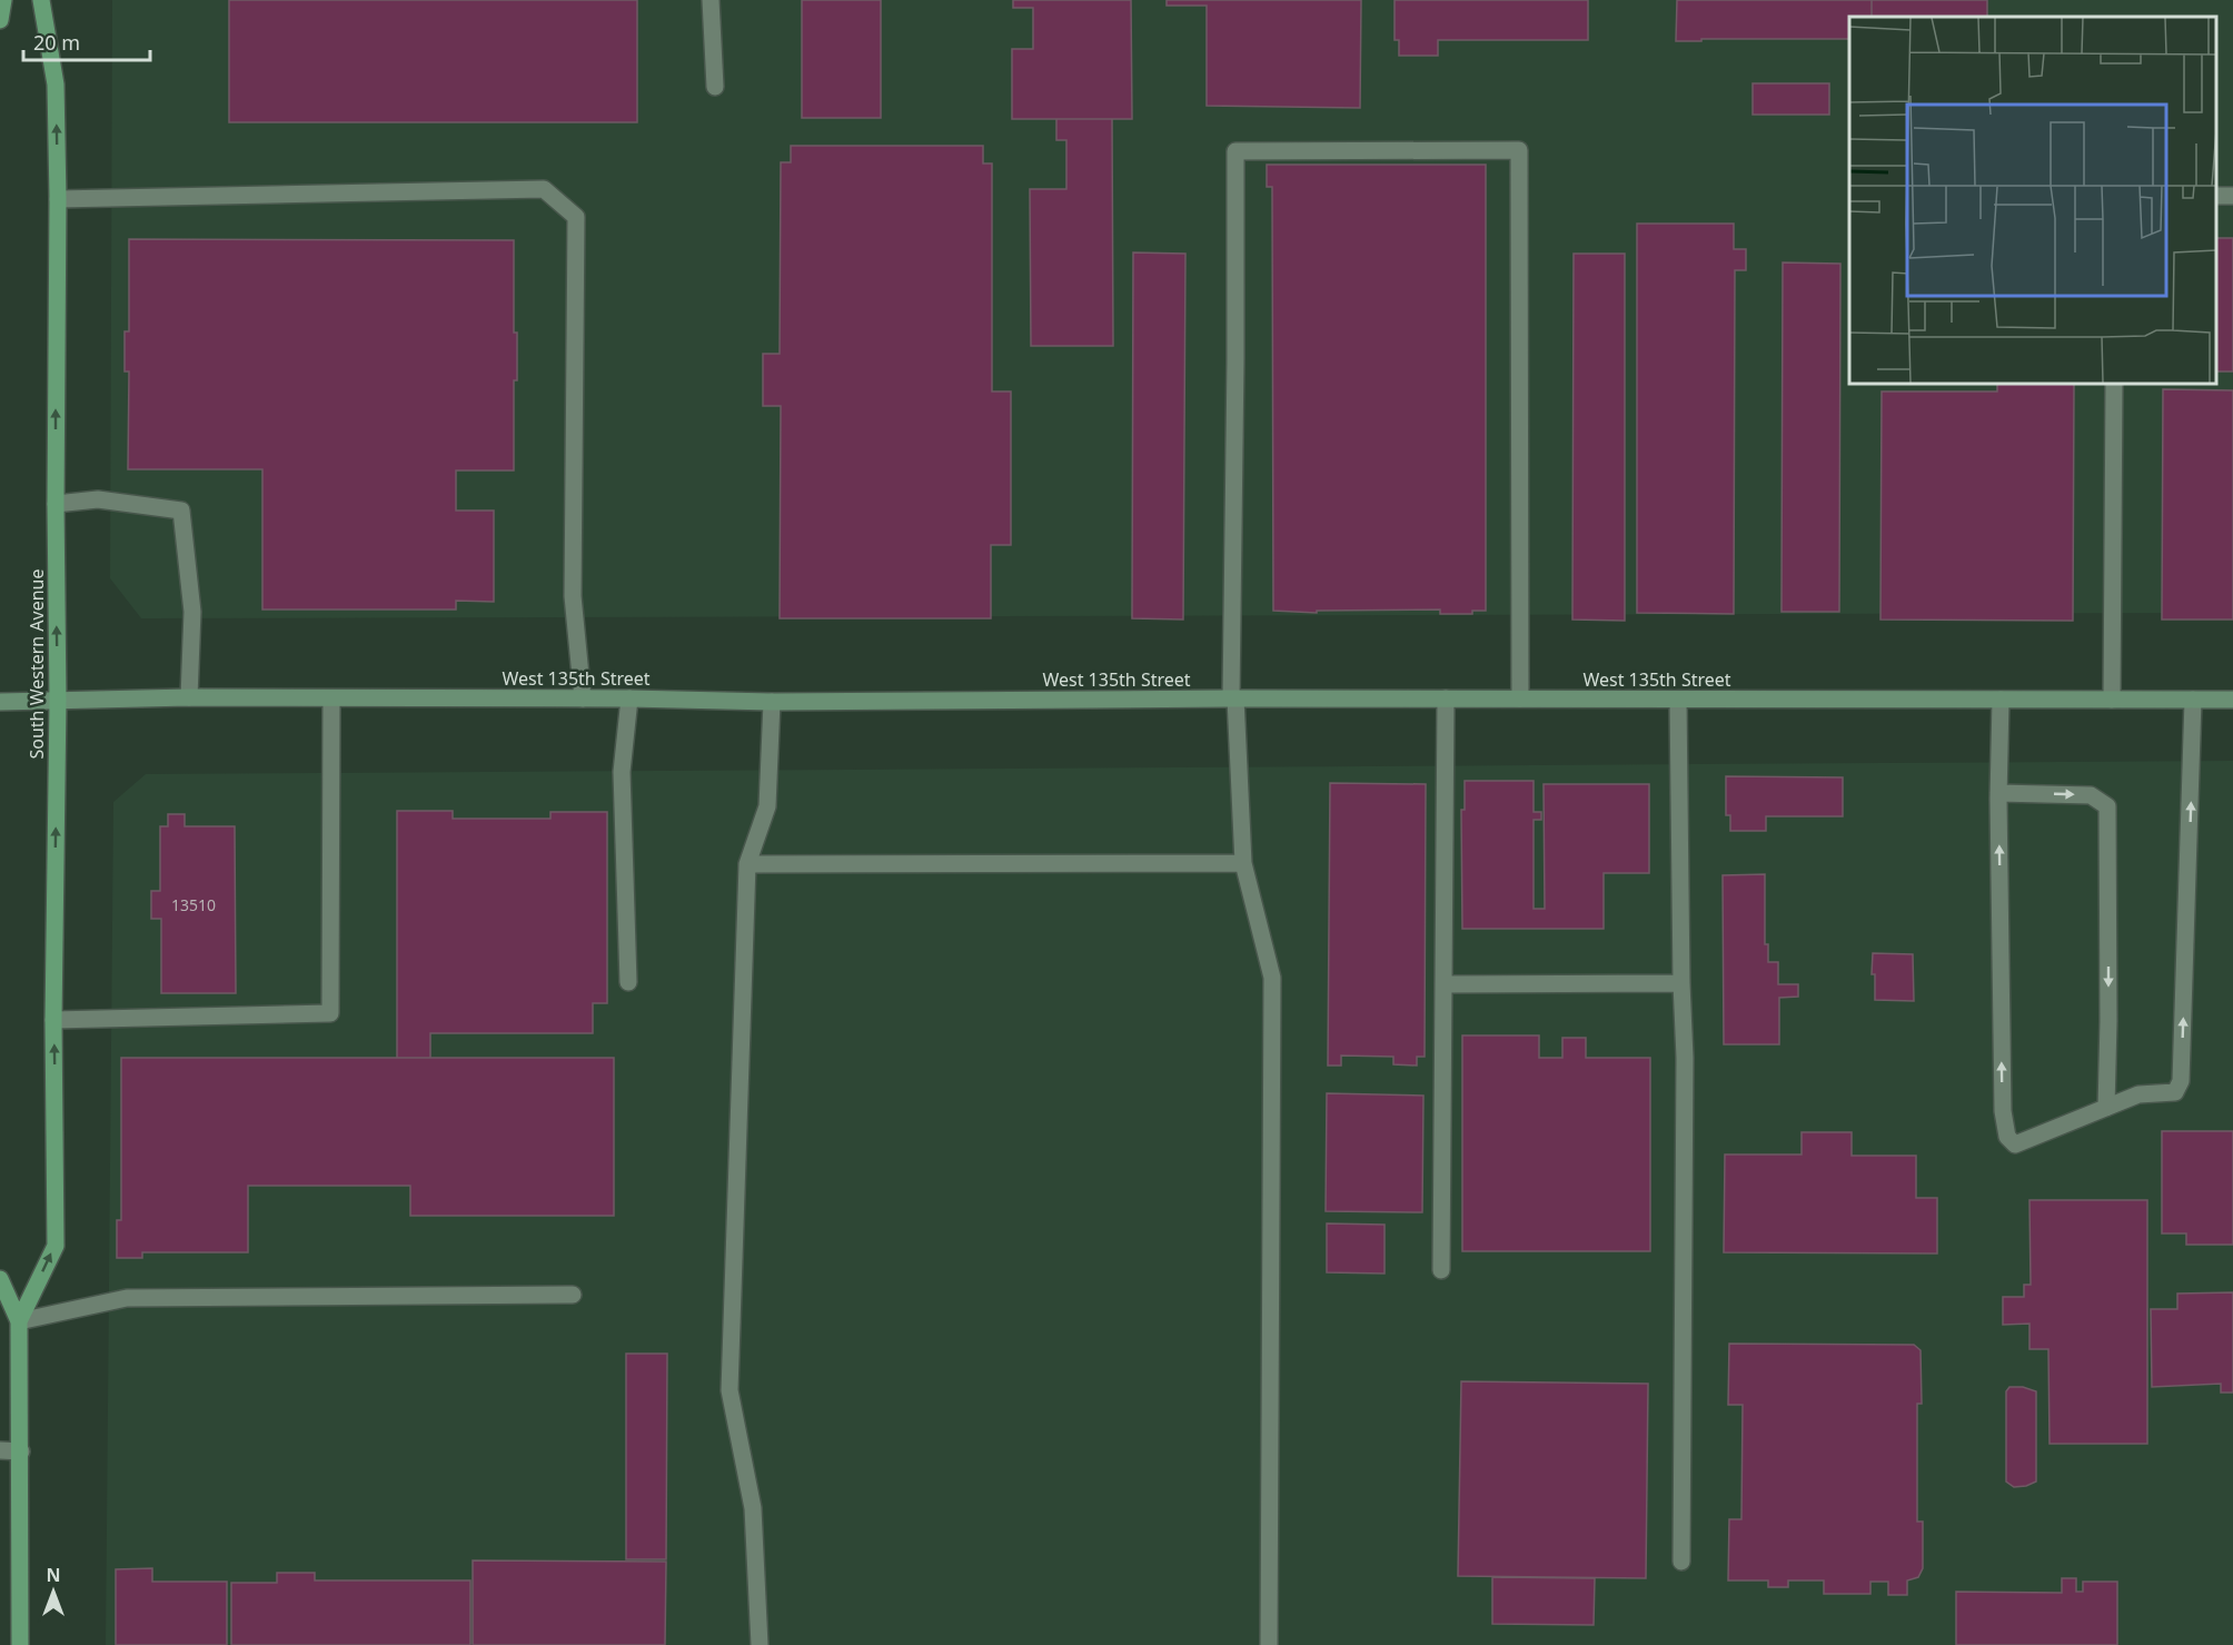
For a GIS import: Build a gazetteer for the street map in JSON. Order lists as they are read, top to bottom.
{
  "streets": {
    "main road": ["South Western Avenue"],
    "street": ["West 135th Street"]
  },
  "crossings": [
    ["South Western Avenue", "West 135th Street"]
  ],
  "one_way": ["South Western Avenue"],
  "house_numbers": ["13510"],
  "scale_bar": "20 m",
  "north": "top"
}
